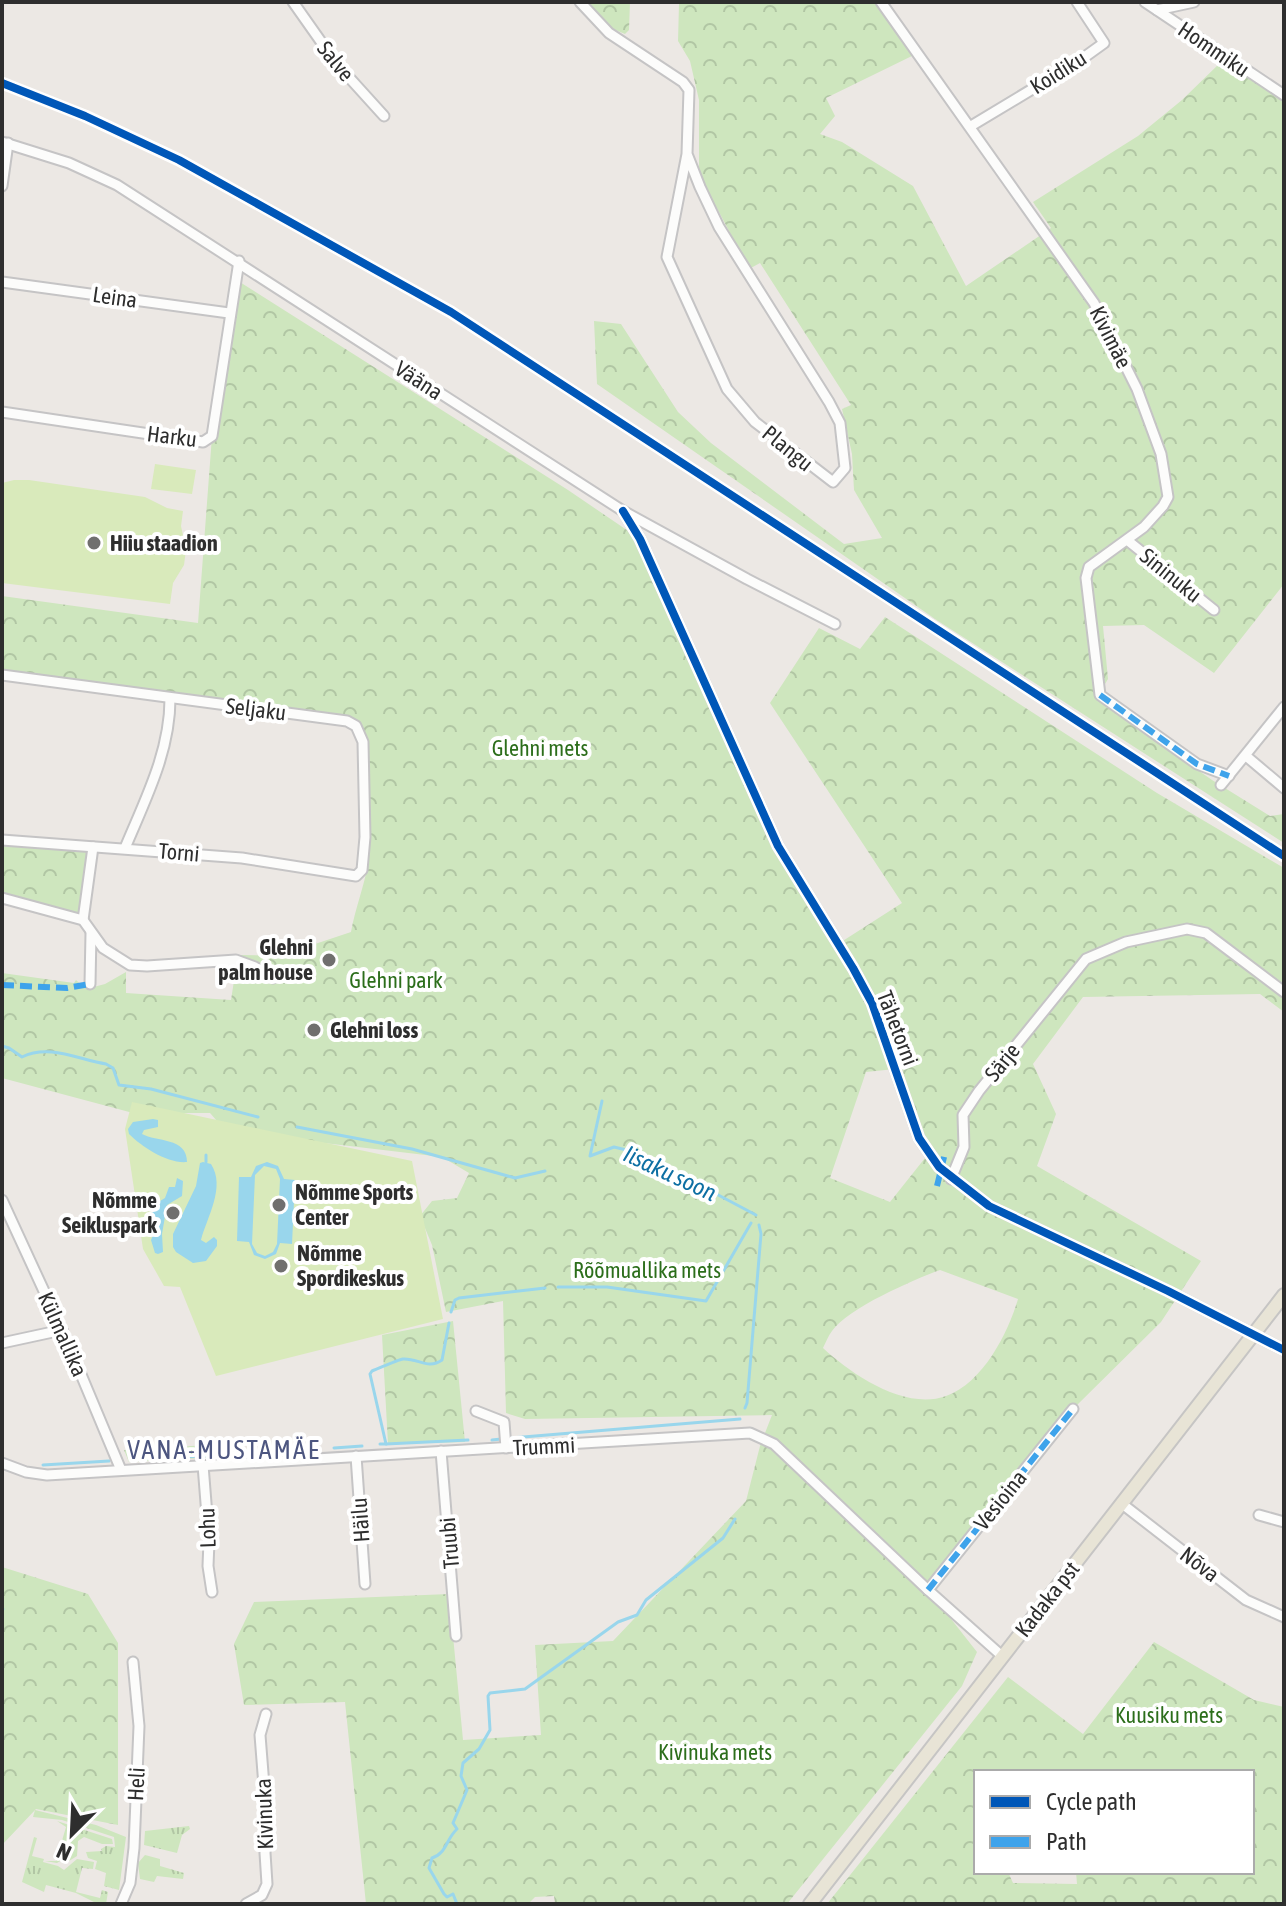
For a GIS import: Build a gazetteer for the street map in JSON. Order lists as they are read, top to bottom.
{
  "streets": {
    "main road": ["Kadaka pst"],
    "street": [
      "Hommiku",
      "Salve",
      "Koidiku",
      "Leina",
      "Kivimäe",
      "Vääna",
      "Harku",
      "Plangu",
      "Sininuku",
      "Seljaku",
      "Torni",
      "Tähetorni",
      "Särje",
      "Külmallika",
      "Trummi",
      "Vesioina",
      "Häilu",
      "Lohu",
      "Truubi",
      "Nõva",
      "Heli",
      "Kivinuka"
    ]
  },
  "crossings": [
    ["Koidiku", "Kivimäe"],
    ["Leina", "Harku"],
    ["Kivimäe", "Sininuku"],
    ["Vääna", "Harku"],
    ["Vääna", "Tähetorni"],
    ["Seljaku", "Torni"],
    ["Tähetorni", "Särje"],
    ["Tähetorni", "Kadaka pst"],
    ["Külmallika", "Trummi"],
    ["Trummi", "Vesioina"],
    ["Trummi", "Häilu"],
    ["Trummi", "Lohu"],
    ["Trummi", "Truubi"],
    ["Trummi", "Kadaka pst"],
    ["Nõva", "Kadaka pst"]
  ],
  "districts": ["VANA-MUSTAMÄE"],
  "water": ["Iisaku soon"],
  "parks": [
    "Glehni mets",
    "Glehni park",
    "Rõõmuallika mets",
    "Kuusiku mets",
    "Kivinuka mets"
  ],
  "places": [
    "Hiiu staadion",
    "Glehni palm house",
    "Glehni loss",
    "Nõmme Sports Center",
    "Nõmme Seikluspark",
    "Nõmme Spordikeskus"
  ],
  "legend": ["Cycle path", "Path"],
  "north": "bottom left"
}
